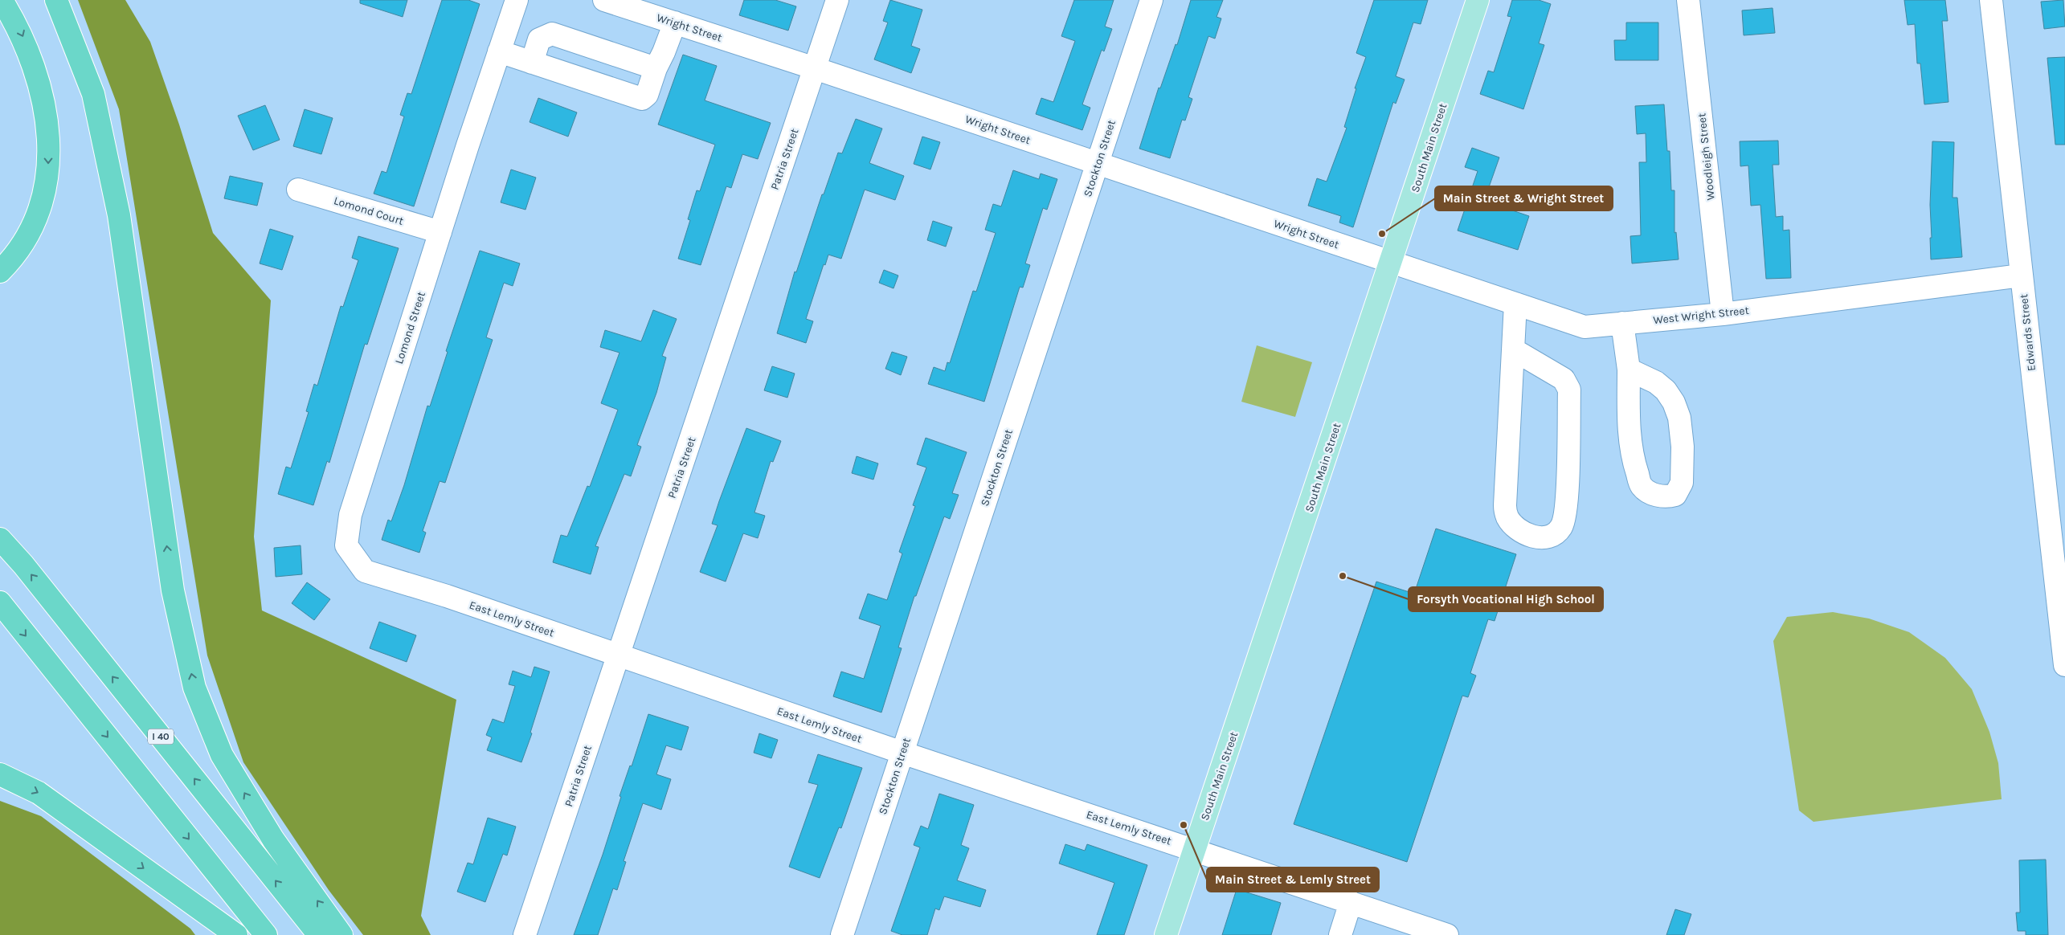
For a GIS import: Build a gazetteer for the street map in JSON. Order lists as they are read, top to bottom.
{
  "streets": {
    "highway": ["I 40"],
    "main road": ["South Main Street"],
    "street": [
      "Wright Street",
      "Woodleigh Street",
      "Stockton Street",
      "Patria Street",
      "Lomond Court",
      "West Wright Street",
      "Lomond Street",
      "Edwards Street",
      "East Lemly Street"
    ]
  },
  "crossings": [
    ["Wright Street", "South Main Street"],
    ["Wright Street", "Stockton Street"],
    ["Wright Street", "Patria Street"],
    ["Wright Street", "West Wright Street"],
    ["South Main Street", "West Wright Street"],
    ["South Main Street", "East Lemly Street"],
    ["Woodleigh Street", "West Wright Street"],
    ["Stockton Street", "East Lemly Street"],
    ["Patria Street", "East Lemly Street"],
    ["Lomond Court", "Lomond Street"],
    ["West Wright Street", "Edwards Street"],
    ["Lomond Street", "East Lemly Street"]
  ],
  "places": ["Main Street & Wright Street", "Forsyth Vocational High School", "Main Street & Lemly Street"]
}
